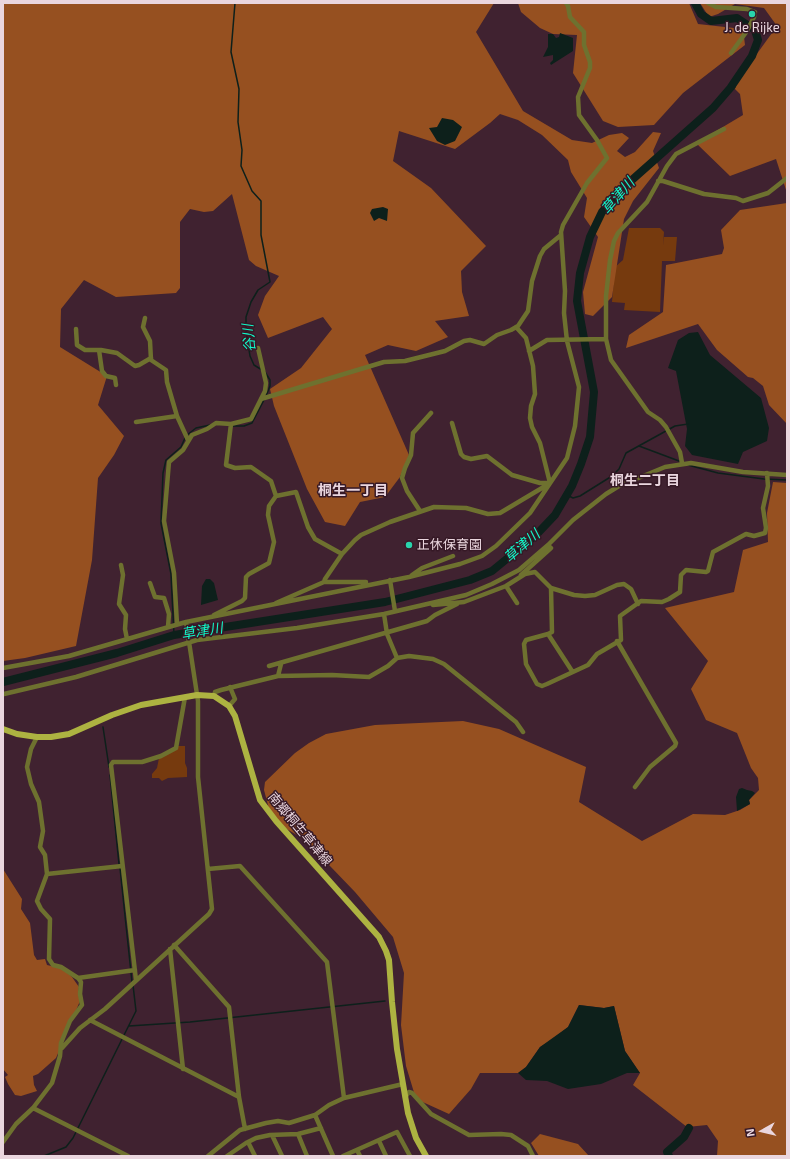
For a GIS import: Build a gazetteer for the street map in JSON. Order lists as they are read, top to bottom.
{
  "streets": {
    "main road": ["南郷桐生草津線"]
  },
  "districts": ["桐生二丁目", "桐生一丁目"],
  "water": ["草津川", "谷川"],
  "places": ["J. de Rijke", "正休保育園"],
  "north": "left"
}
